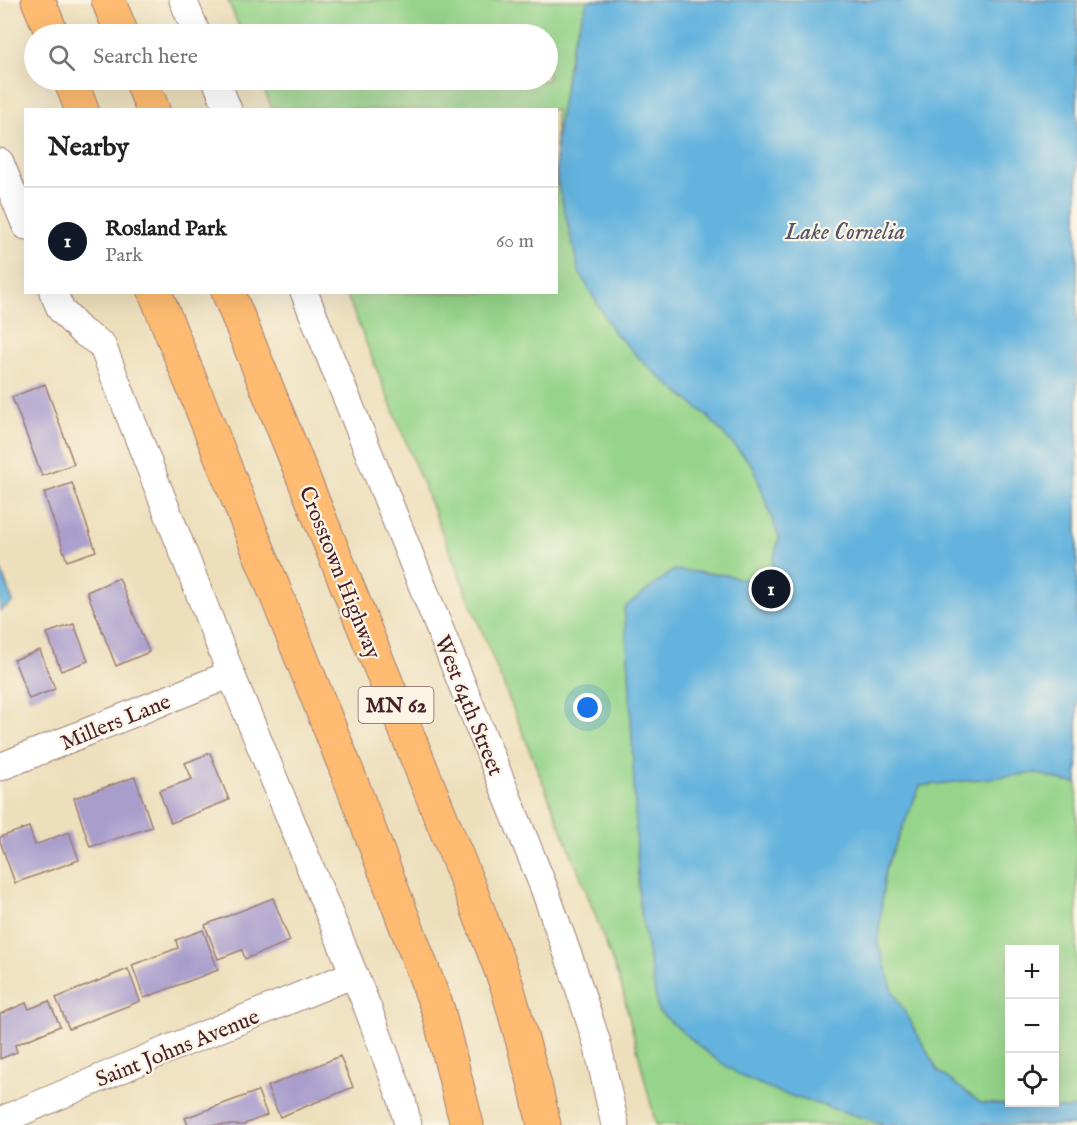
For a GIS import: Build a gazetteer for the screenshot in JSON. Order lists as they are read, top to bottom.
{
  "streets": {
    "highway": ["Crosstown Highway", "MN 62"],
    "street": ["West 64th Street", "Millers Lane", "Saint Johns Avenue"]
  },
  "water": ["Lake Cornelia"],
  "page": {
    "search": "Search here",
    "heading": "Nearby",
    "list": [
      {
        "mark": "1",
        "name": "Rosland Park",
        "note": "Park",
        "value": "60 m"
      }
    ],
    "pins": "1",
    "map_buttons": ["+", "−"]
  }
}
